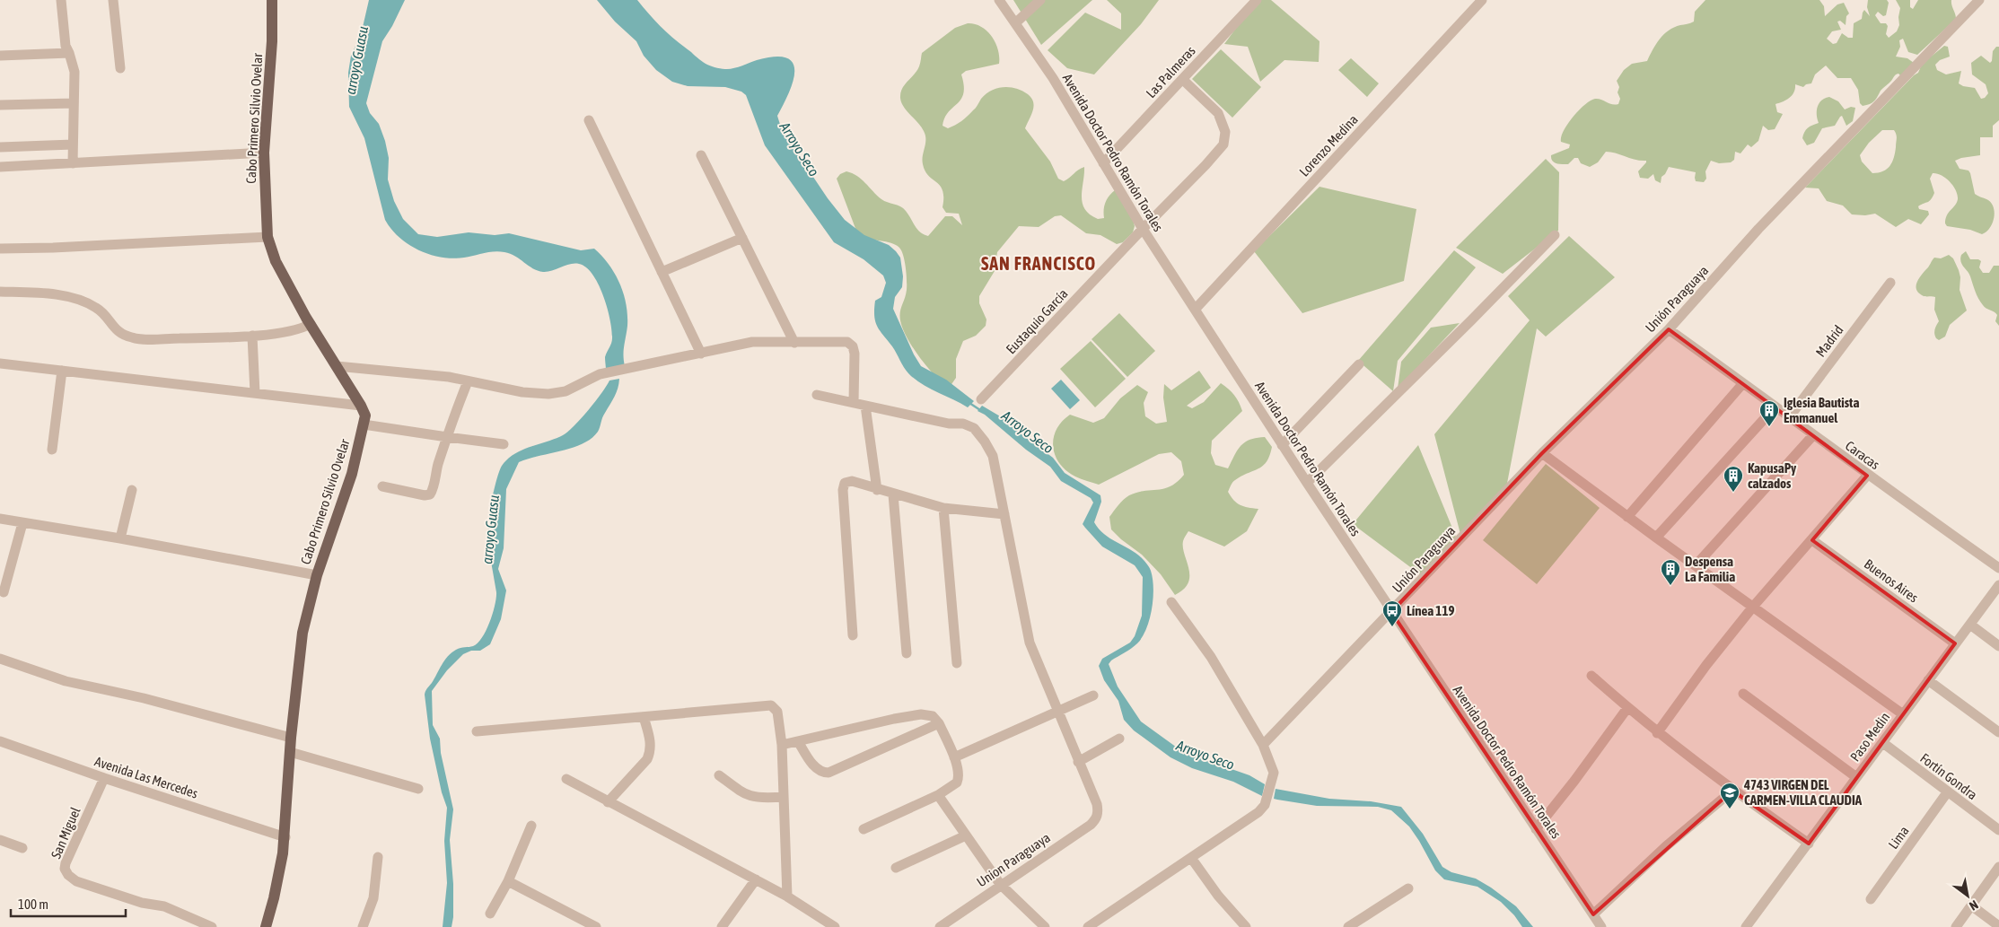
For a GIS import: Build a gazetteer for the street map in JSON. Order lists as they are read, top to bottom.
{
  "streets": {
    "main road": ["Cabo Primero Silvio Ovelar"],
    "street": [
      "Las Palmeras",
      "Lorenzo Medina",
      "Avenida Doctor Pedro Ramón Torales",
      "Unión Paraguaya",
      "Eustaquio García",
      "Madrid",
      "Caracas",
      "Buenos Aires",
      "Paso Medin",
      "Fortín Gondra",
      "Avenida Las Mercedes",
      "San Miguel",
      "Lima",
      "Union Paraguaya"
    ]
  },
  "crossings": [
    ["Las Palmeras", "Avenida Doctor Pedro Ramón Torales"],
    ["Las Palmeras", "Eustaquio García"],
    ["Cabo Primero Silvio Ovelar", "Avenida Las Mercedes"],
    ["Lorenzo Medina", "Avenida Doctor Pedro Ramón Torales"],
    ["Avenida Doctor Pedro Ramón Torales", "Unión Paraguaya"],
    ["Avenida Doctor Pedro Ramón Torales", "Eustaquio García"],
    ["Unión Paraguaya", "Caracas"],
    ["Madrid", "Caracas"],
    ["Buenos Aires", "Paso Medin"],
    ["Paso Medin", "Fortín Gondra"],
    ["Fortín Gondra", "Lima"],
    ["Avenida Las Mercedes", "San Miguel"]
  ],
  "districts": ["SAN FRANCISCO"],
  "water": ["arroyo Guasu", "Arroyo Seco"],
  "places": {
    "building": ["Iglesia Bautista Emmanuel", "KapusaPy calzados", "Despensa La Familia"],
    "bus stop": ["Línea 119"],
    "school or university": ["4743 VIRGEN DEL CARMEN-VILLA CLAUDIA"]
  },
  "scale_bar": "100 m",
  "north": "bottom right"
}
